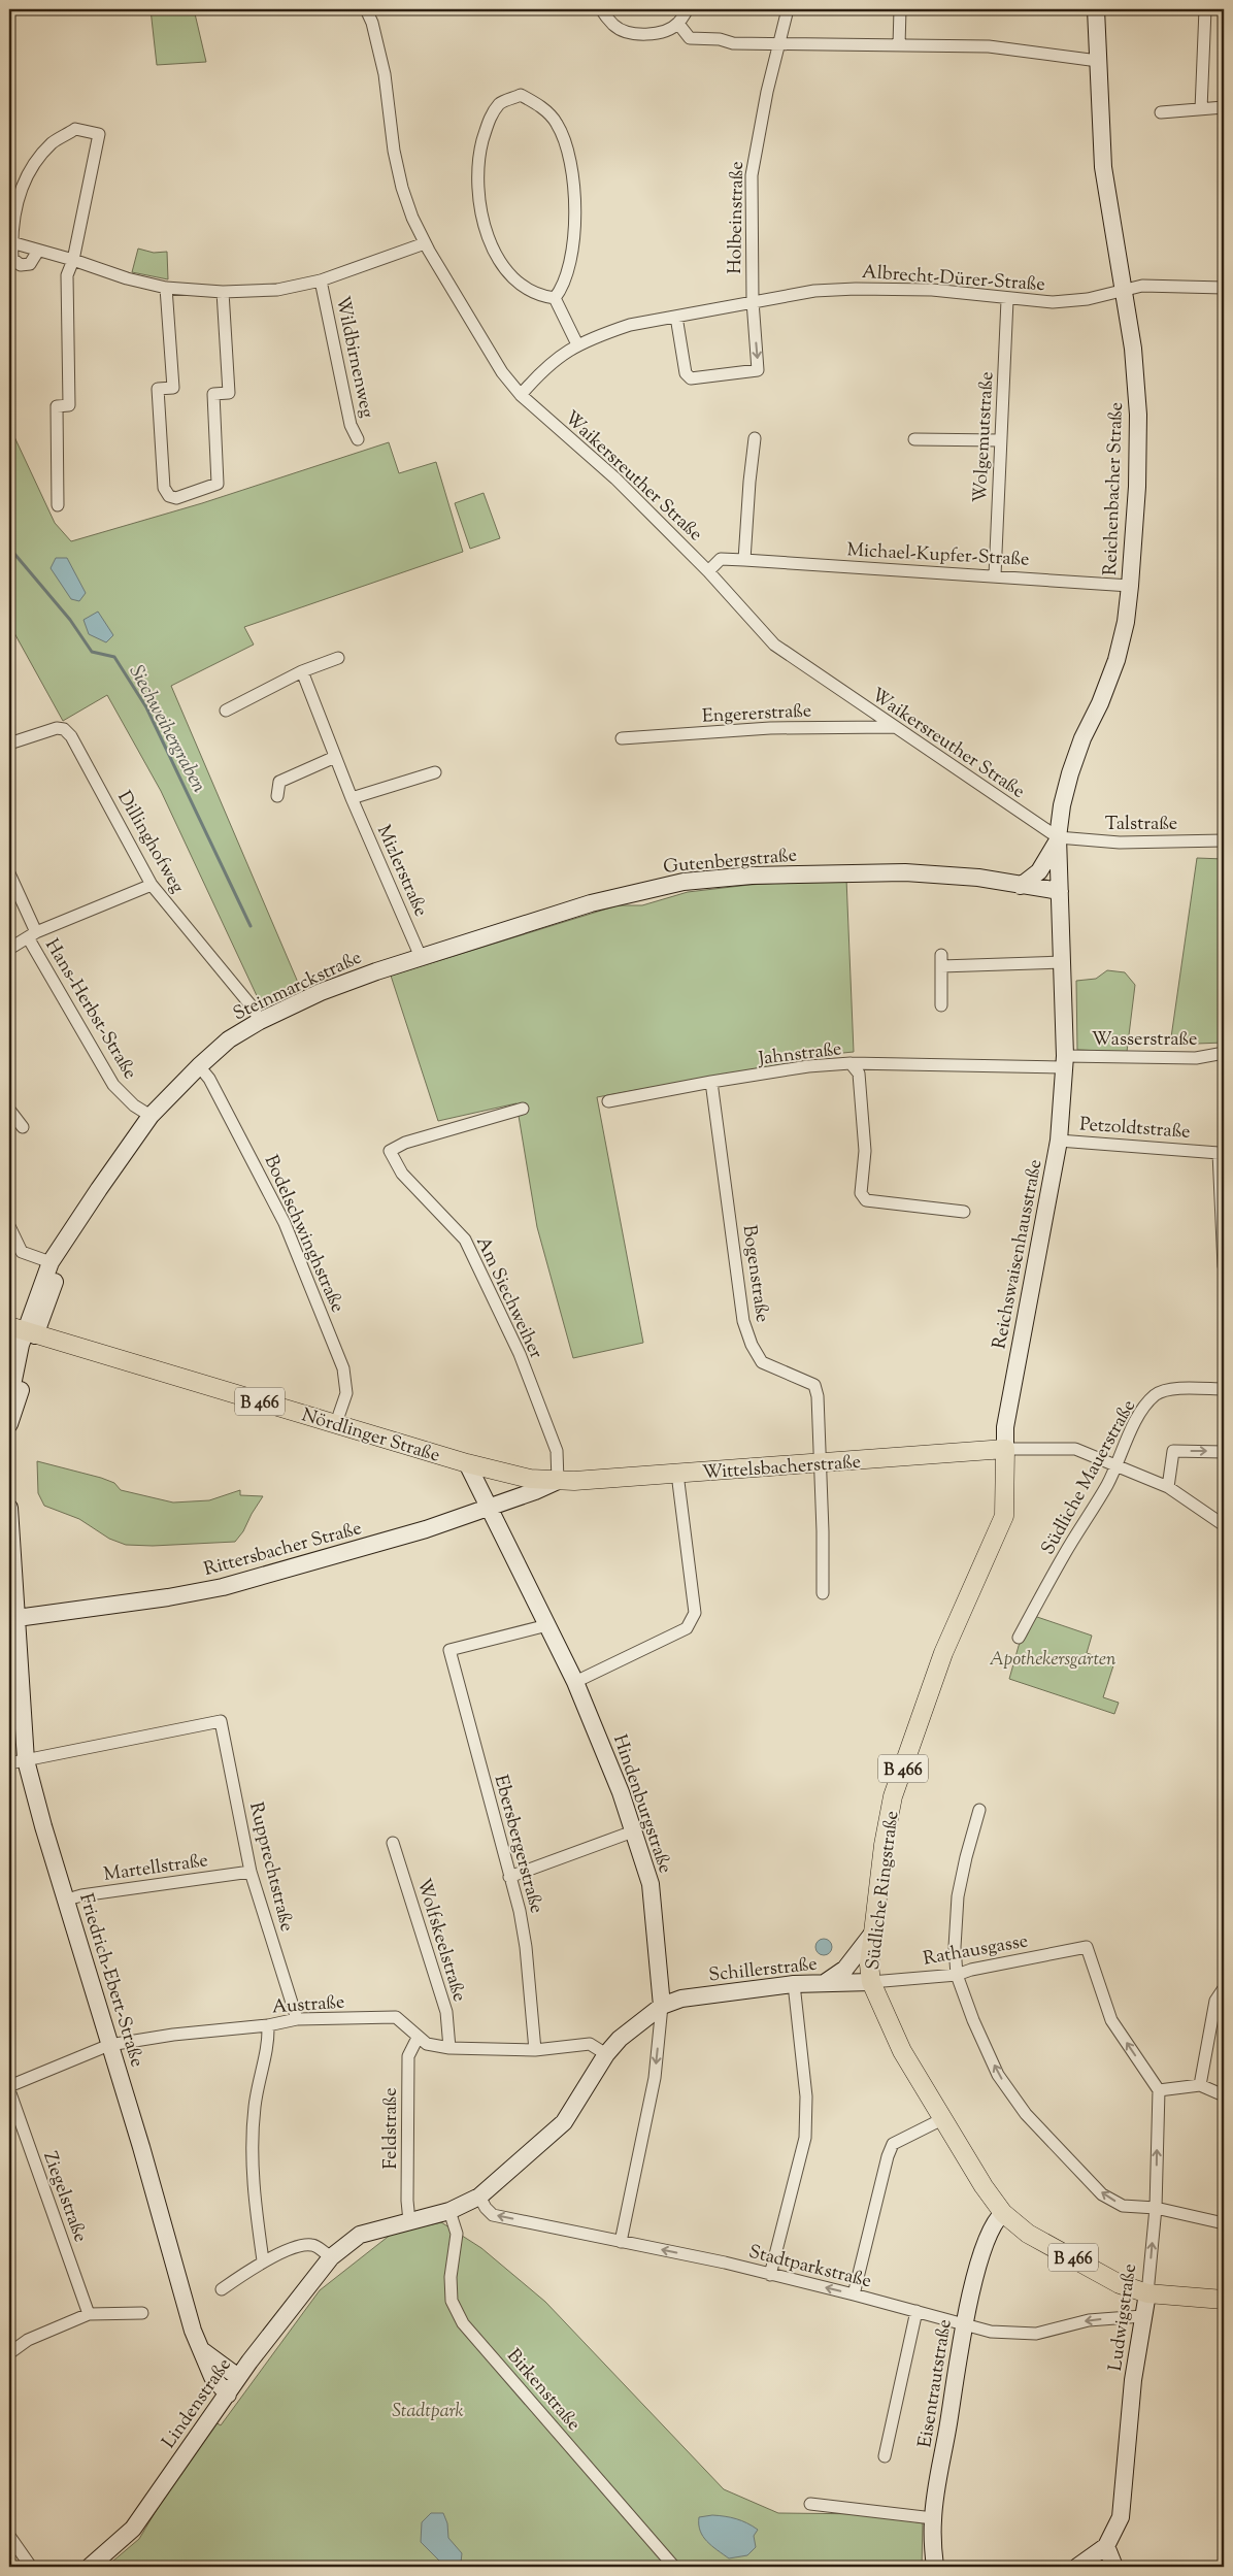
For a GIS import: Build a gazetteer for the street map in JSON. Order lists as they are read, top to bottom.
{
  "streets": {
    "main road": [
      "B 466",
      "Nördlinger Straße",
      "Wittelsbacherstraße",
      "Südliche Ringstraße"
    ],
    "street": [
      "Holbeinstraße",
      "Albrecht-Dürer-Straße",
      "Wildbirnenweg",
      "Wolgemutstraße",
      "Waikersreuther Straße",
      "Reichenbacher Straße",
      "Michael-Kupfer-Straße",
      "Engererstraße",
      "Talstraße",
      "Dillinghofweg",
      "Gutenbergstraße",
      "Mizlerstraße",
      "Steinmarckstraße",
      "Hans-Herbst-Straße",
      "Wasserstraße",
      "Jahnstraße",
      "Petzoldtstraße",
      "Bodelschwinghstraße",
      "Reichswaisenhausstraße",
      "Bogenstraße",
      "Am Siechweiher",
      "Südliche Mauerstraße",
      "Rittersbacher Straße",
      "Hindenburgstraße",
      "Ebersbergerstraße",
      "Martellstraße",
      "Rupprechtstraße",
      "Wolfskeelstraße",
      "Rathausgasse",
      "Schillerstraße",
      "Friedrich-Ebert-Straße",
      "Austraße",
      "Feldstraße",
      "Ziegelstraße",
      "Stadtparkstraße",
      "Ludwigstraße",
      "Eisentrautstraße",
      "Birkenstraße",
      "Lindenstraße"
    ]
  },
  "crossings": [
    ["Holbeinstraße", "Albrecht-Dürer-Straße"],
    ["Albrecht-Dürer-Straße", "Wolgemutstraße"],
    ["Albrecht-Dürer-Straße", "Waikersreuther Straße"],
    ["Albrecht-Dürer-Straße", "Reichenbacher Straße"],
    ["Wildbirnenweg", "Waikersreuther Straße"],
    ["Wolgemutstraße", "Michael-Kupfer-Straße"],
    ["Waikersreuther Straße", "Reichenbacher Straße"],
    ["Waikersreuther Straße", "Michael-Kupfer-Straße"],
    ["Waikersreuther Straße", "Engererstraße"],
    ["Waikersreuther Straße", "Talstraße"],
    ["Waikersreuther Straße", "Reichswaisenhausstraße"],
    ["Reichenbacher Straße", "Michael-Kupfer-Straße"],
    ["Reichenbacher Straße", "Talstraße"],
    ["Reichenbacher Straße", "Reichswaisenhausstraße"],
    ["Talstraße", "Reichswaisenhausstraße"],
    ["Dillinghofweg", "Steinmarckstraße"],
    ["Gutenbergstraße", "Mizlerstraße"],
    ["Gutenbergstraße", "Steinmarckstraße"],
    ["Gutenbergstraße", "Reichswaisenhausstraße"],
    ["Mizlerstraße", "Steinmarckstraße"],
    ["Steinmarckstraße", "Hans-Herbst-Straße"],
    ["Steinmarckstraße", "Bodelschwinghstraße"],
    ["Steinmarckstraße", "Nördlinger Straße"],
    ["Wasserstraße", "Reichswaisenhausstraße"],
    ["Jahnstraße", "Bogenstraße"],
    ["Petzoldtstraße", "Reichswaisenhausstraße"],
    ["Bodelschwinghstraße", "Nördlinger Straße"],
    ["Reichswaisenhausstraße", "Wittelsbacherstraße"],
    ["Reichswaisenhausstraße", "Südliche Ringstraße"],
    ["Bogenstraße", "Wittelsbacherstraße"],
    ["Am Siechweiher", "Nördlinger Straße"],
    ["Am Siechweiher", "Wittelsbacherstraße"],
    ["Am Siechweiher", "Rittersbacher Straße"],
    ["Nördlinger Straße", "Wittelsbacherstraße"],
    ["Nördlinger Straße", "Rittersbacher Straße"],
    ["Nördlinger Straße", "Hindenburgstraße"],
    ["Wittelsbacherstraße", "Rittersbacher Straße"],
    ["Wittelsbacherstraße", "Südliche Ringstraße"],
    ["Rittersbacher Straße", "Hindenburgstraße"],
    ["Rittersbacher Straße", "Friedrich-Ebert-Straße"],
    ["Hindenburgstraße", "Ebersbergerstraße"],
    ["Hindenburgstraße", "Schillerstraße"],
    ["Ebersbergerstraße", "Austraße"],
    ["Martellstraße", "Rupprechtstraße"],
    ["Martellstraße", "Friedrich-Ebert-Straße"],
    ["Rupprechtstraße", "Friedrich-Ebert-Straße"],
    ["Rupprechtstraße", "Austraße"],
    ["Südliche Ringstraße", "Rathausgasse"],
    ["Südliche Ringstraße", "Schillerstraße"],
    ["Südliche Ringstraße", "Ludwigstraße"],
    ["Südliche Ringstraße", "Eisentrautstraße"],
    ["Wolfskeelstraße", "Austraße"],
    ["Rathausgasse", "Schillerstraße"],
    ["Rathausgasse", "Ludwigstraße"],
    ["Friedrich-Ebert-Straße", "Austraße"],
    ["Friedrich-Ebert-Straße", "Lindenstraße"],
    ["Austraße", "Feldstraße"],
    ["Austraße", "Ziegelstraße"],
    ["Stadtparkstraße", "Ludwigstraße"],
    ["Stadtparkstraße", "Eisentrautstraße"]
  ],
  "one_way": ["Stadtparkstraße", "Ludwigstraße"],
  "water": ["Siechweihergraben"],
  "parks": ["Apothekersgarten", "Stadtpark"]
}
